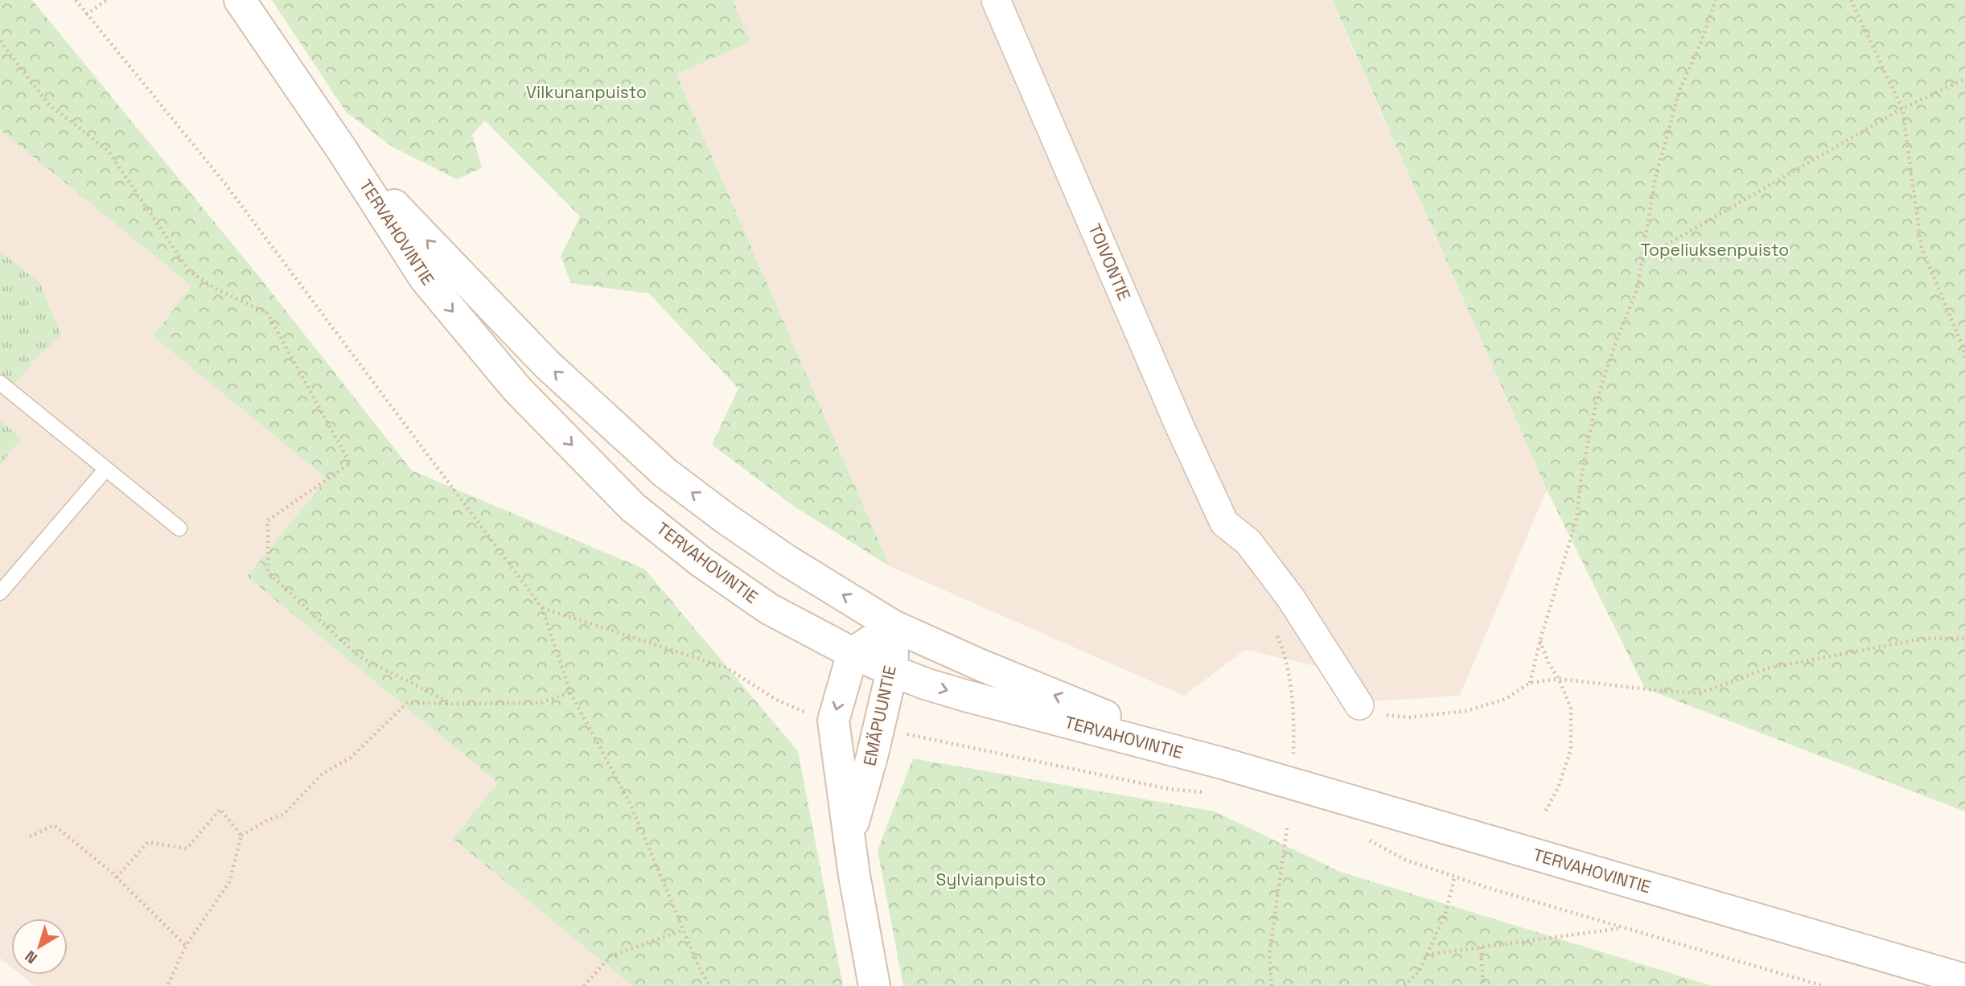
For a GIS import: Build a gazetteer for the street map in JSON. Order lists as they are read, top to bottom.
{
  "streets": {
    "main road": ["TERVAHOVINTIE", "EMÄPUUNTIE"],
    "street": ["TOIVONTIE"]
  },
  "crossings": [
    ["TERVAHOVINTIE", "EMÄPUUNTIE"]
  ],
  "parks": ["Vilkunanpuisto", "Topeliuksenpuisto", "Sylvianpuisto"],
  "north": "bottom left"
}
